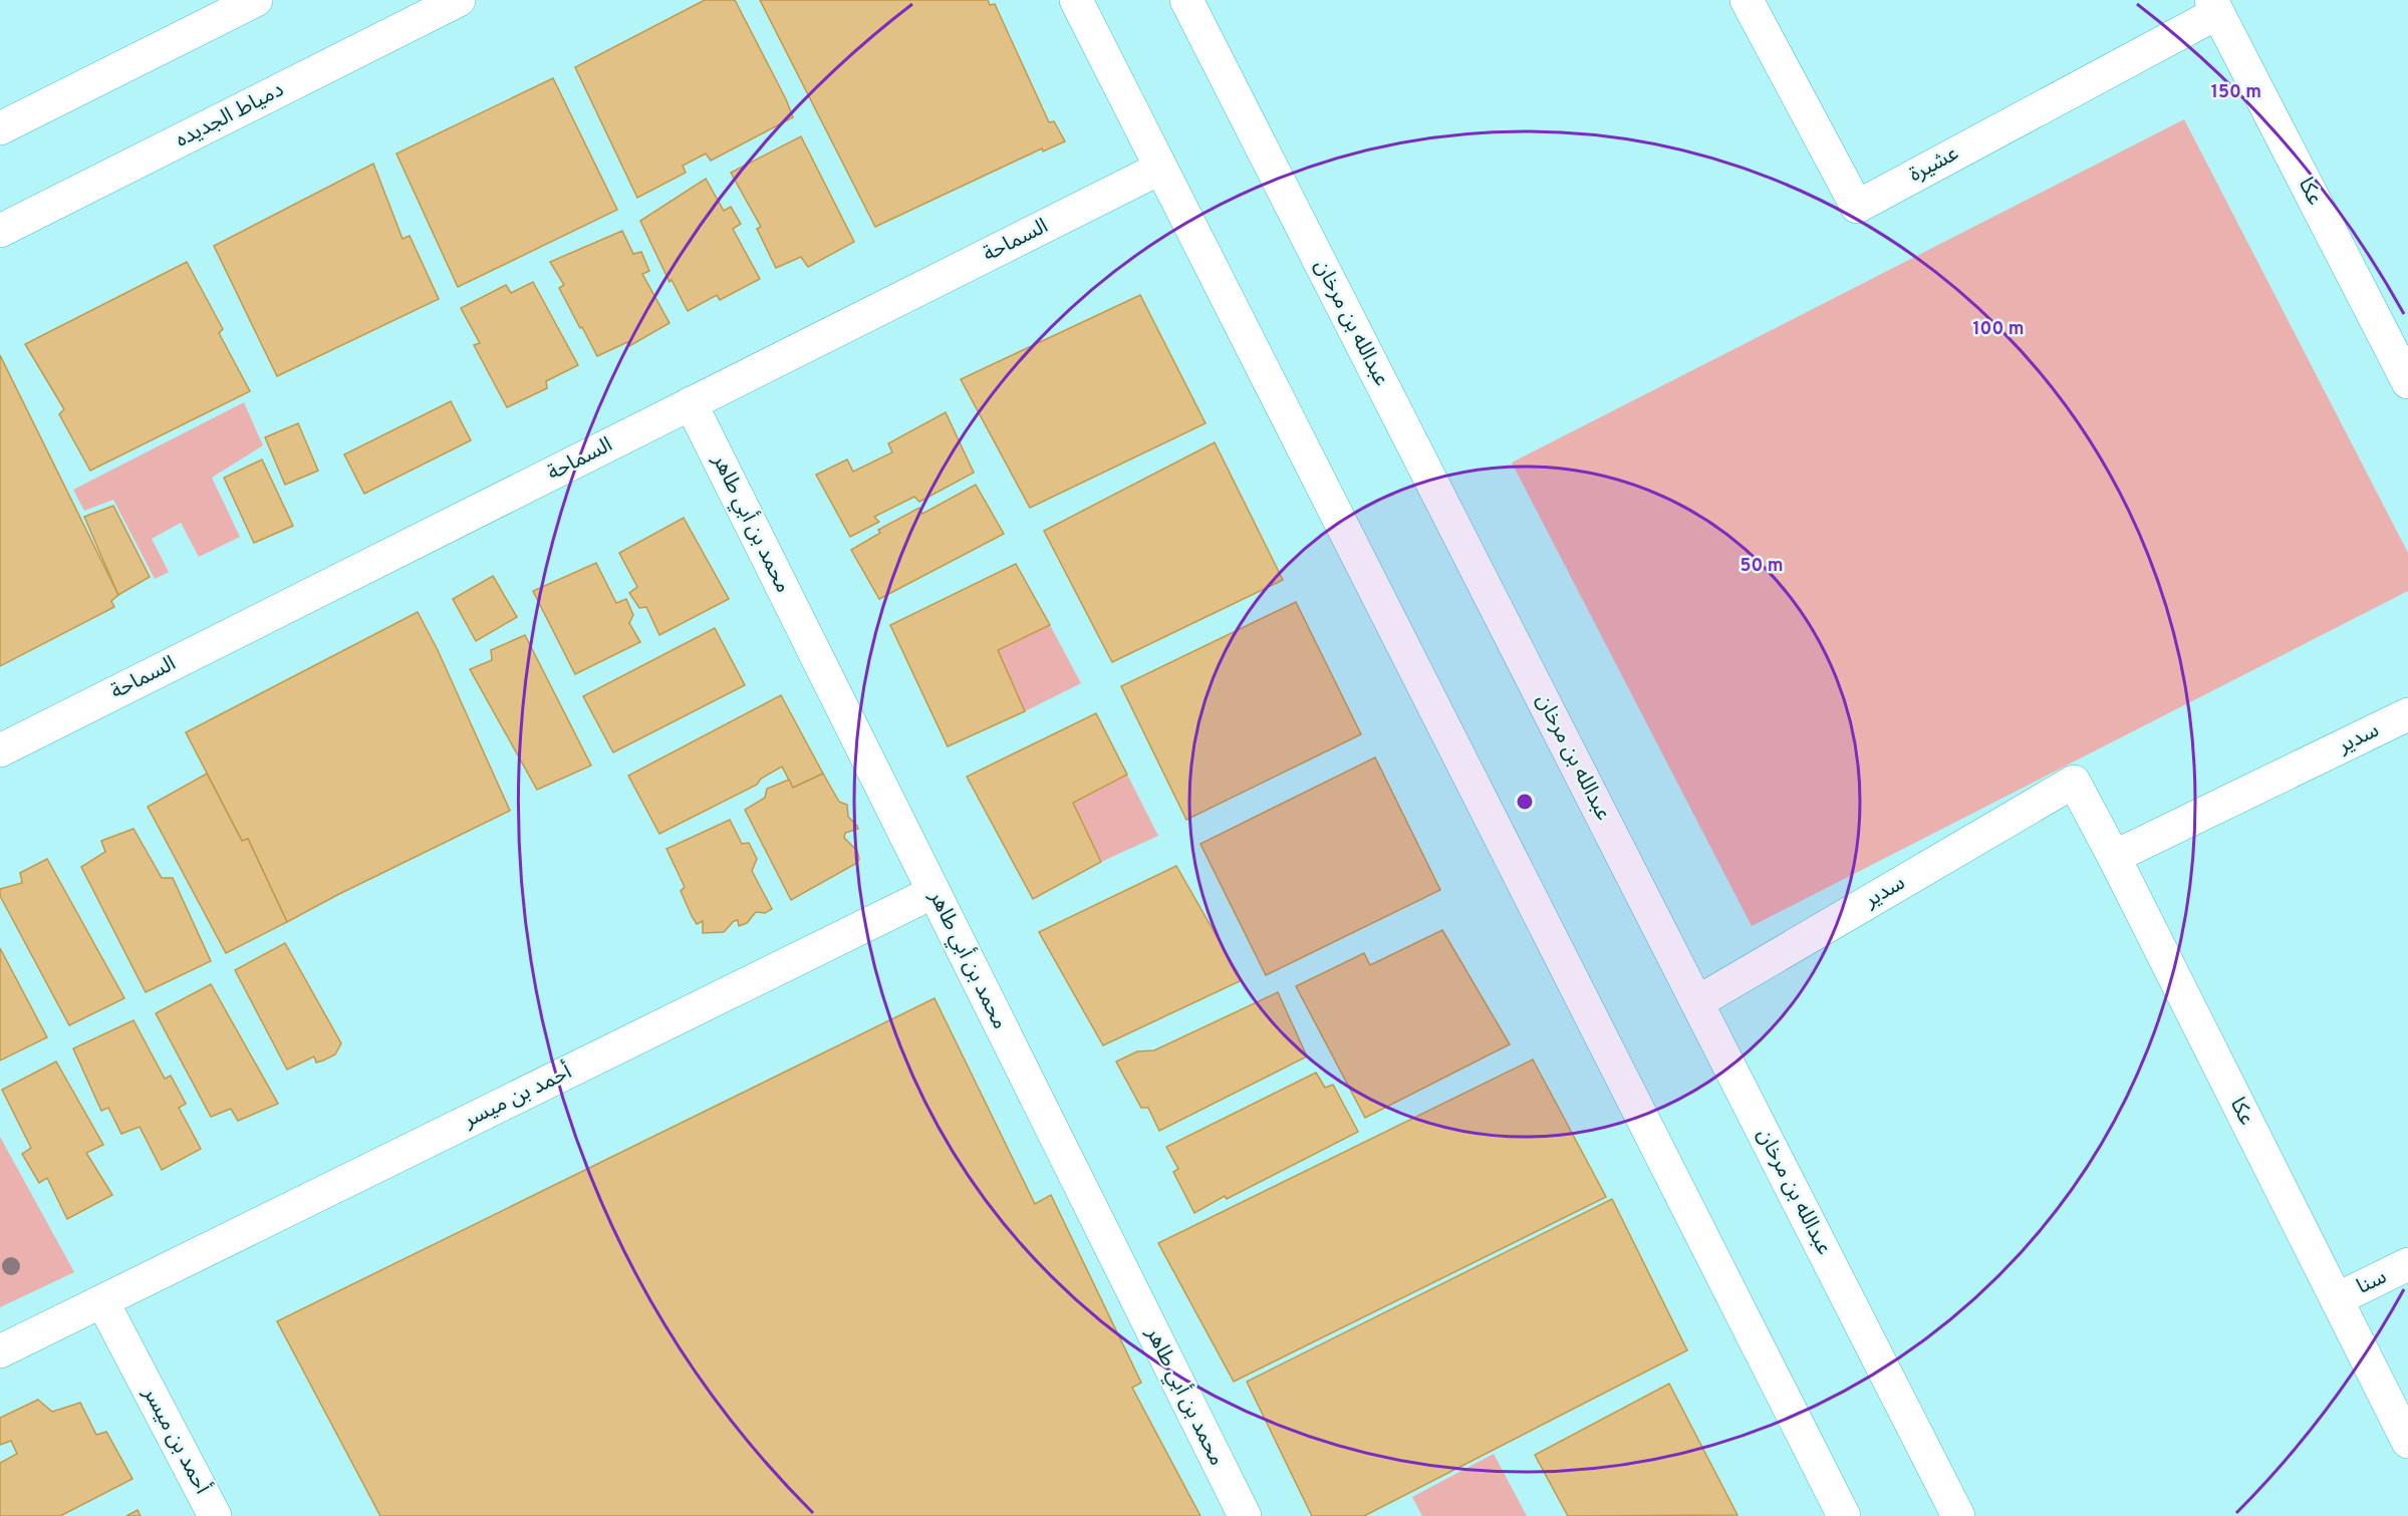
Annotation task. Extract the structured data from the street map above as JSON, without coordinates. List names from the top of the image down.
{
  "streets": {
    "street": [
      "دمياط الجديده",
      "عشيرة",
      "عكا",
      "السماحة",
      "عبدالله بن مرخان",
      "محمد بن أبي طاهر",
      "سدير",
      "أحمد بن ميسر",
      "سنا"
    ]
  },
  "crossings": [
    ["عشيرة", "عكا"],
    ["عكا", "سدير"],
    ["عكا", "سنا"],
    ["السماحة", "محمد بن أبي طاهر"],
    ["عبدالله بن مرخان", "سدير"],
    ["محمد بن أبي طاهر", "أحمد بن ميسر"]
  ],
  "rings": ["150 m", "100 m", "50 m"]
}
